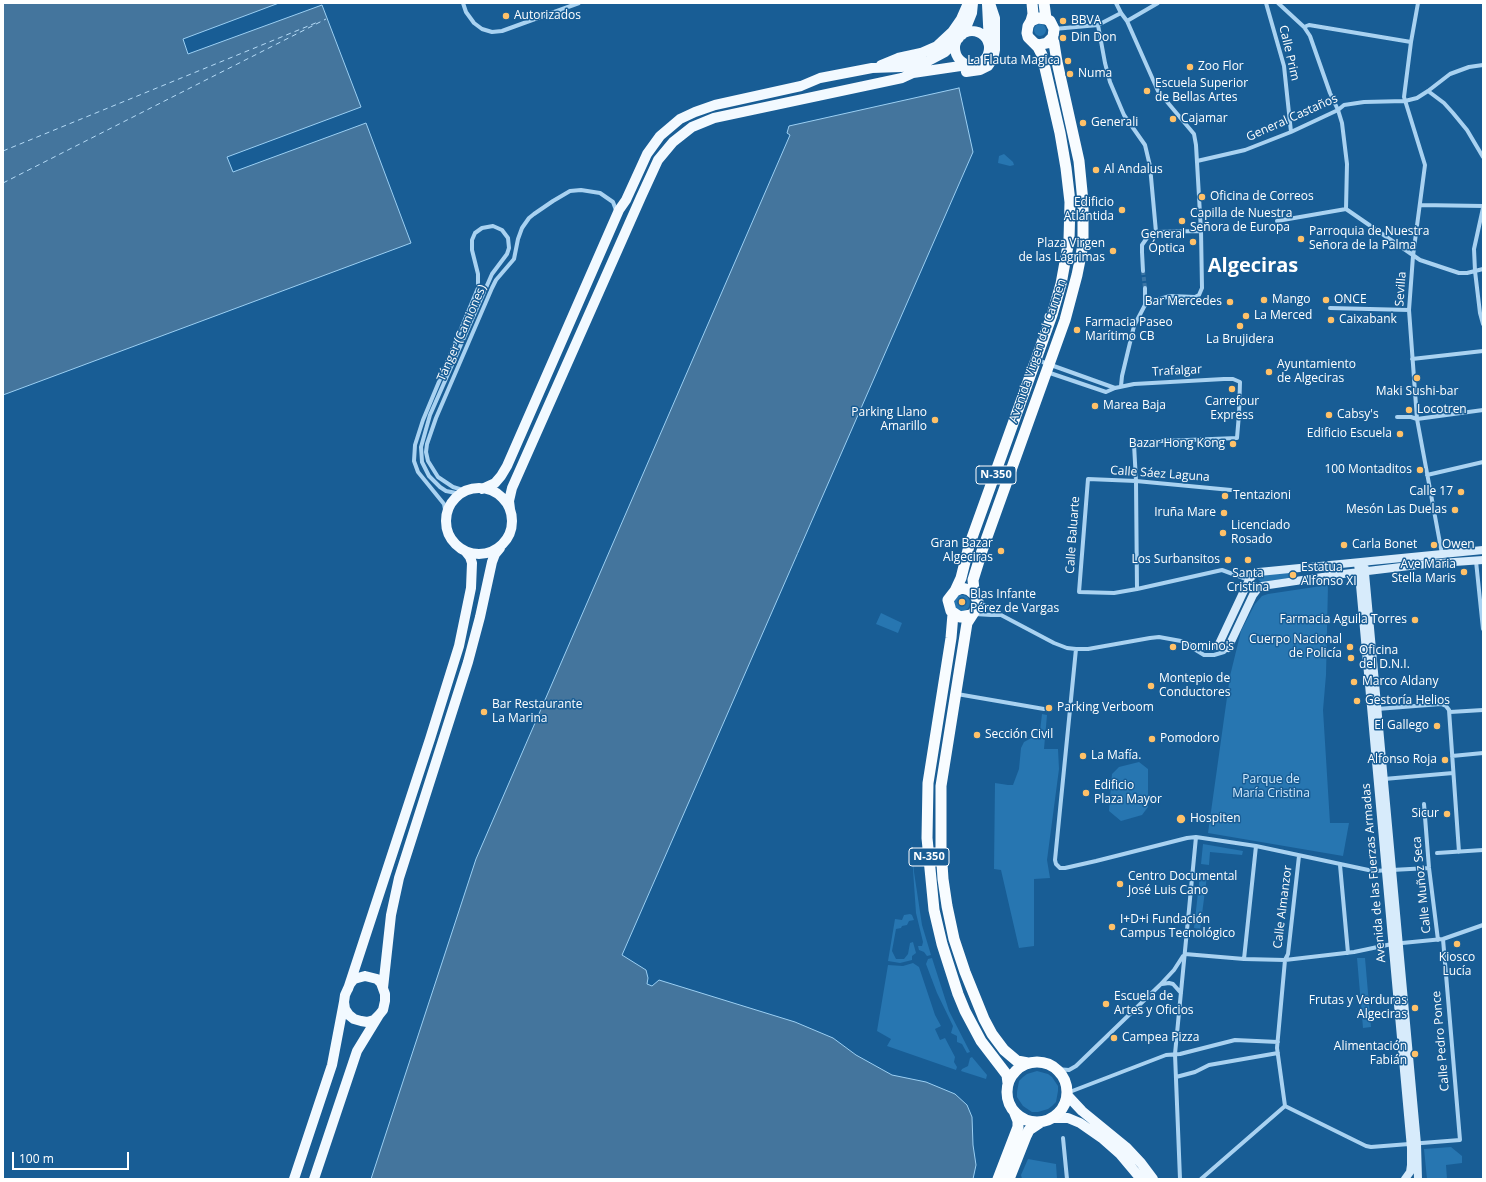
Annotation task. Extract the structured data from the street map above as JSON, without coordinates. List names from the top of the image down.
{
  "streets": {
    "highway": ["Avenida Virgen del Carmen", "N-350"],
    "main road": ["Avenida de las Fuerzas Armadas"],
    "street": [
      "Calle Prim",
      "General Castaños",
      "Sevilla",
      "Tánger (Camiones)",
      "Trafalgar",
      "Calle Sáez Laguna",
      "Calle Baluarte",
      "Calle Muñoz Seca",
      "Calle Almanzor",
      "Calle Pedro Ponce"
    ]
  },
  "crossings": [
    ["Calle Prim", "General Castaños"],
    ["General Castaños", "Sevilla"],
    ["Avenida Virgen del Carmen", "Trafalgar"],
    ["Avenida Virgen del Carmen", "N-350"],
    ["Trafalgar", "Calle Sáez Laguna"],
    ["Calle Sáez Laguna", "Calle Baluarte"],
    ["Avenida de las Fuerzas Armadas", "Calle Pedro Ponce"],
    ["Calle Muñoz Seca", "Calle Pedro Ponce"]
  ],
  "districts": ["Algeciras"],
  "parks": ["Parque de María Cristina"],
  "places": [
    "Autorizados",
    "BBVA",
    "Din Don",
    "La Flauta Magica",
    "Zoo Flor",
    "Numa",
    "Escuela Superior de Bellas Artes",
    "Cajamar",
    "Generali",
    "Al Andalus",
    "Oficina de Correos",
    "Edificio Atlántida",
    "Capilla de Nuestra Señora de Europa",
    "Parroquia de Nuestra Señora de la Palma",
    "General Óptica",
    "Plaza Virgen de las Lágrimas",
    "Mango",
    "ONCE",
    "Bar Mercedes",
    "La Merced",
    "Caixabank",
    "La Brujidera",
    "Farmacia Paseo Marítimo CB",
    "Ayuntamiento de Algeciras",
    "Maki Sushi-bar",
    "Carrefour Express",
    "Marea Baja",
    "Locotren",
    "Cabsy's",
    "Parking Llano Amarillo",
    "Edificio Escuela",
    "Bazar Hong Kong",
    "100 Montaditos",
    "Calle 17",
    "Tentazioni",
    "Mesón Las Duelas",
    "Iruña Mare",
    "Licenciado Rosado",
    "Carla Bonet",
    "Owen",
    "Gran Bazar Algeciras",
    "Los Surbansitos",
    "Santa Cristina",
    "Ave Maria Stella Maris",
    "Estatua Alfonso XI",
    "Blas Infante Pérez de Vargas",
    "Farmacia Aguila Torres",
    "Domino's",
    "Cuerpo Nacional de Policía",
    "Oficina del D.N.I.",
    "Marco Aldany",
    "Montepio de Conductores",
    "Gestoría Helios",
    "Parking Verboom",
    "Bar Restaurante La Marina",
    "El Gallego",
    "Sección Civil",
    "Pomodoro",
    "La Mafía.",
    "Alfonso Roja",
    "Edificio Plaza Mayor",
    "Sicur",
    "Hospiten",
    "Centro Documental José Luis Cano",
    "I+D+i Fundación Campus Tecnológico",
    "Kiosco Lucía",
    "Escuela de Artes y Oficios",
    "Frutas y Verduras Algeciras",
    "Campea Pizza",
    "Alimentación Fabián"
  ],
  "scale_bar": "100 m"
}
